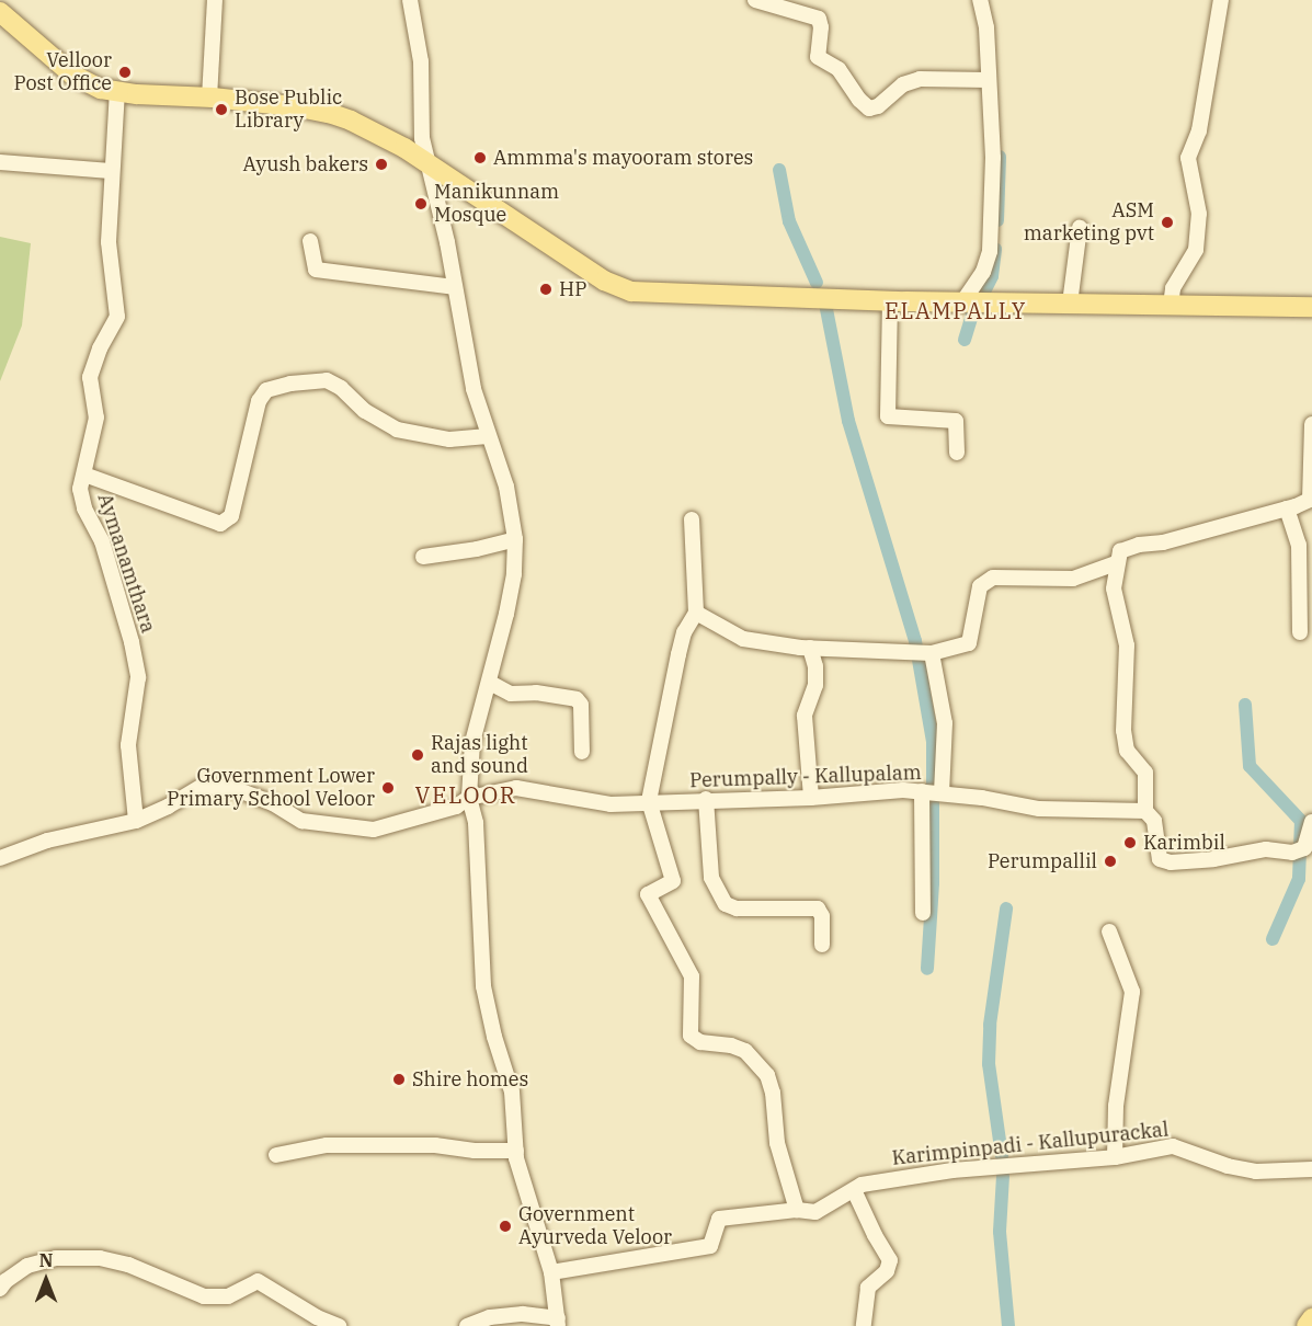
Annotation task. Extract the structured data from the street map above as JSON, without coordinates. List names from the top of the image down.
{
  "streets": {
    "street": ["Aymanamthara", "Perumpally - Kallupalam", "Karimpinpadi - Kallupurackal"]
  },
  "crossings": [
    ["Aymanamthara", "Perumpally - Kallupalam"]
  ],
  "districts": ["ELAMPALLY", "VELOOR"],
  "places": [
    "Velloor Post Office",
    "Bose Public Library",
    "Ammma's mayooram stores",
    "Ayush bakers",
    "Manikunnam Mosque",
    "ASM marketing pvt",
    "HP",
    "Rajas light and sound",
    "Government Lower Primary School Veloor",
    "Karimbil",
    "Perumpallil",
    "Shire homes",
    "Government Ayurveda Veloor"
  ],
  "north": "top"
}
